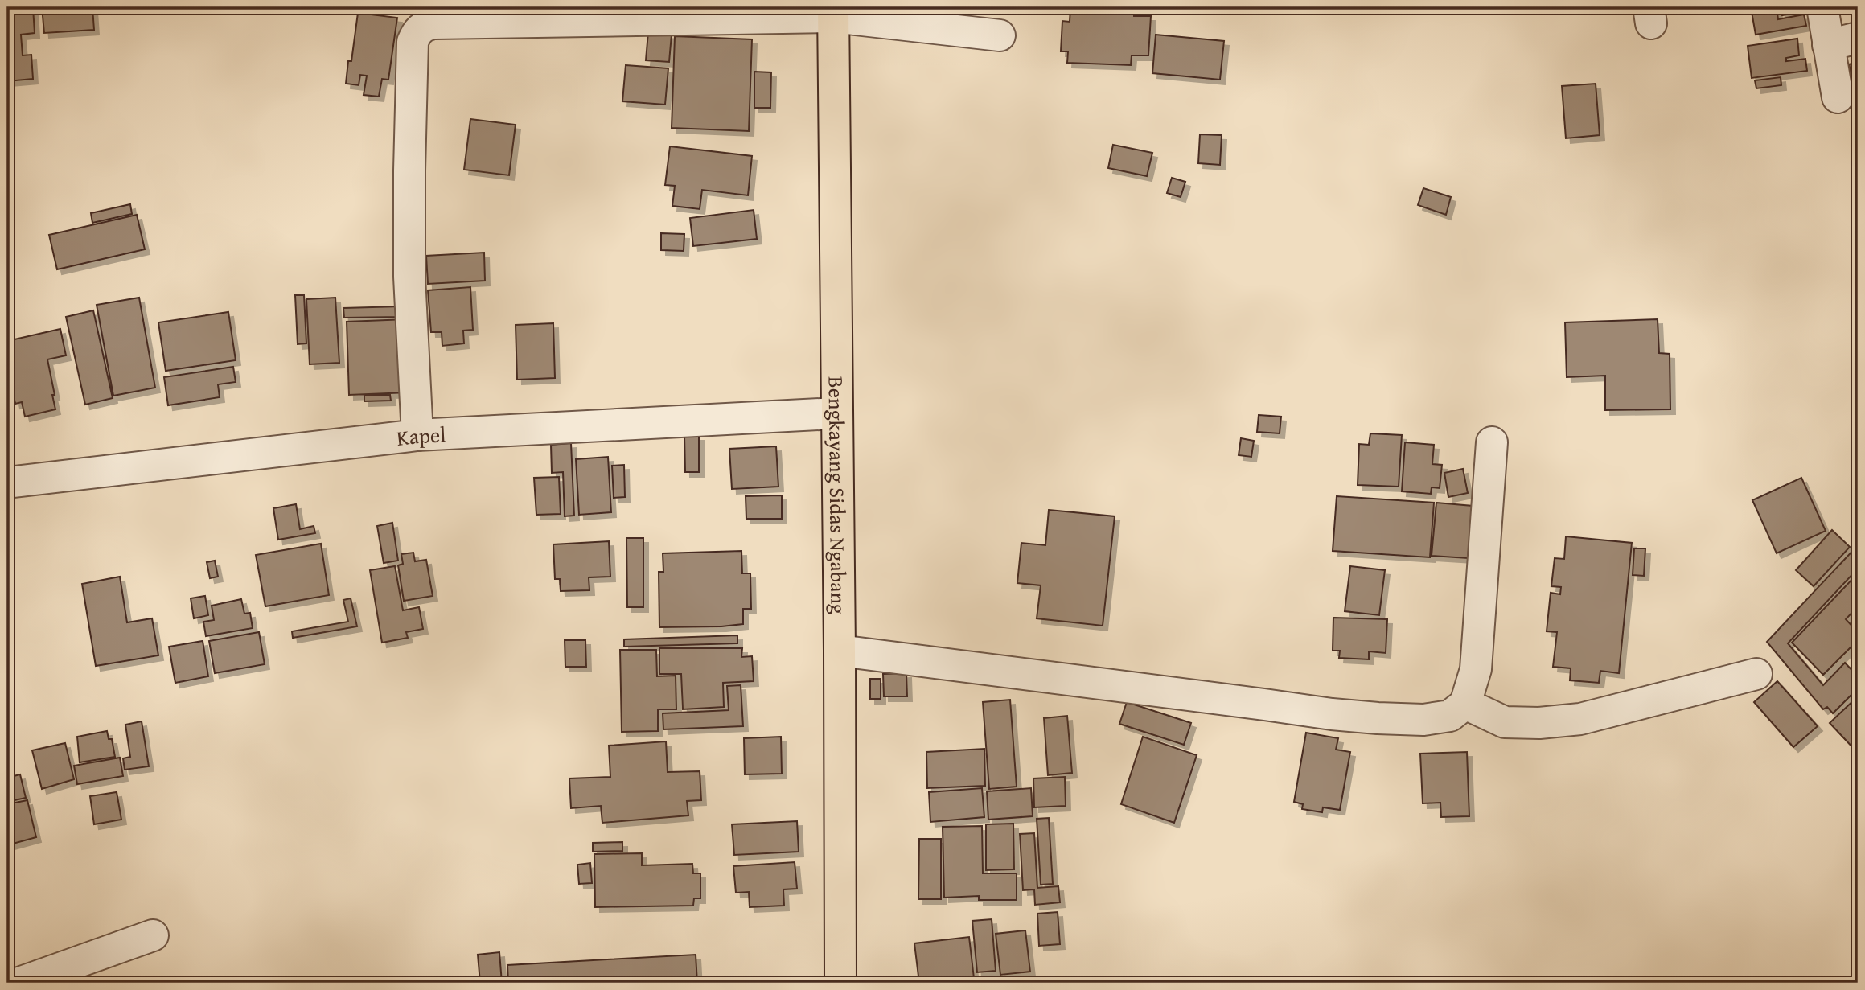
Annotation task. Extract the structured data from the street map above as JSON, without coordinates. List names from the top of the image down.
{
  "streets": {
    "highway": ["Bengkayang Sidas Ngabang"],
    "street": ["Kapel"]
  },
  "crossings": [
    ["Kapel", "Bengkayang Sidas Ngabang"]
  ]
}
